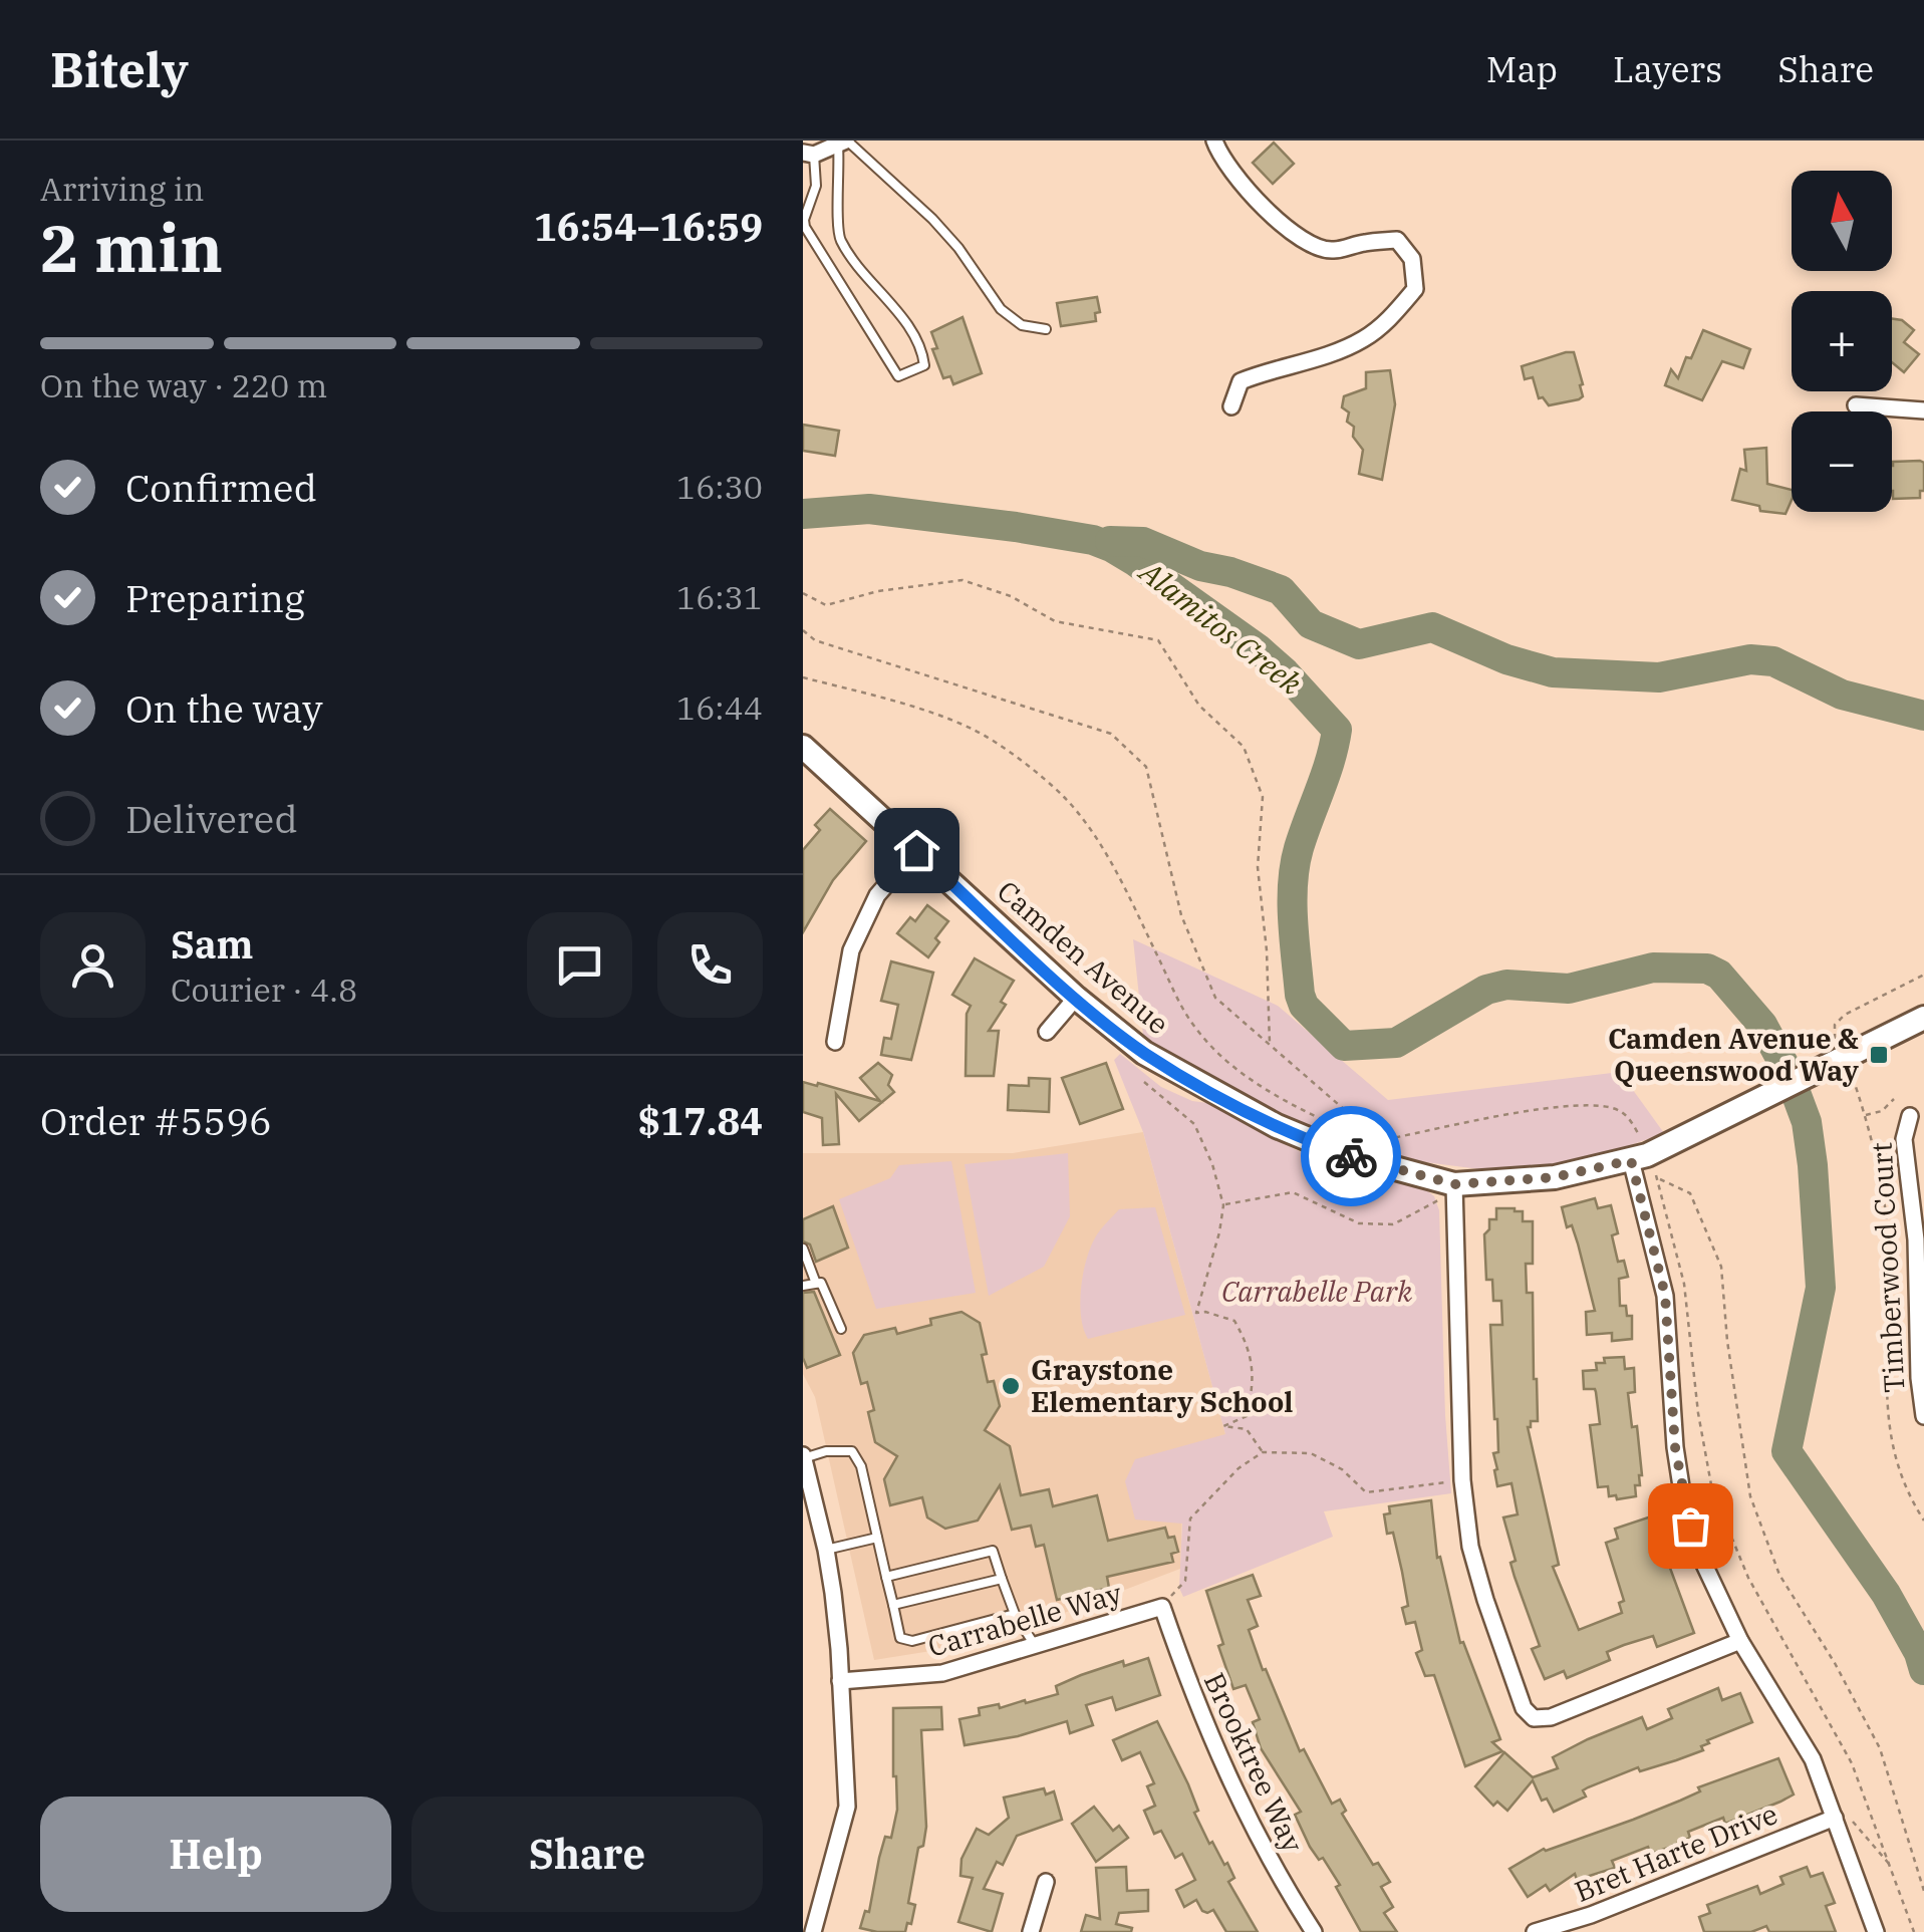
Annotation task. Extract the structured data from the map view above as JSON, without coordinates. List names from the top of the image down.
{
  "streets": {
    "street": [
      "Camden Avenue",
      "Timberwood Court",
      "Carrabelle Way",
      "Brooktree Way",
      "Bret Harte Drive"
    ]
  },
  "crossings": [
    ["Carrabelle Way", "Brooktree Way"]
  ],
  "water": ["Alamitos Creek"],
  "parks": ["Carrabelle Park"],
  "places": {
    "transit": ["Camden Avenue & Queenswood Way"],
    "other": ["Graystone Elementary School"]
  },
  "north": "top",
  "page": {
    "header": "Bitely",
    "nav": ["Map", "Layers", "Share"],
    "heading": ["2 min", "Arriving in", "16:54–16:59"],
    "panel": [
      "Sam",
      "Courier · 4.8",
      "Order #5596",
      "$17.84"
    ],
    "map_buttons": ["+", "−"],
    "bar": "On the way · 220 m",
    "list": [
      ["Confirmed", "16:30"],
      ["Preparing", "16:31"],
      ["On the way", "16:44"],
      "Delivered"
    ],
    "buttons": ["Help", "Share"]
  }
}
